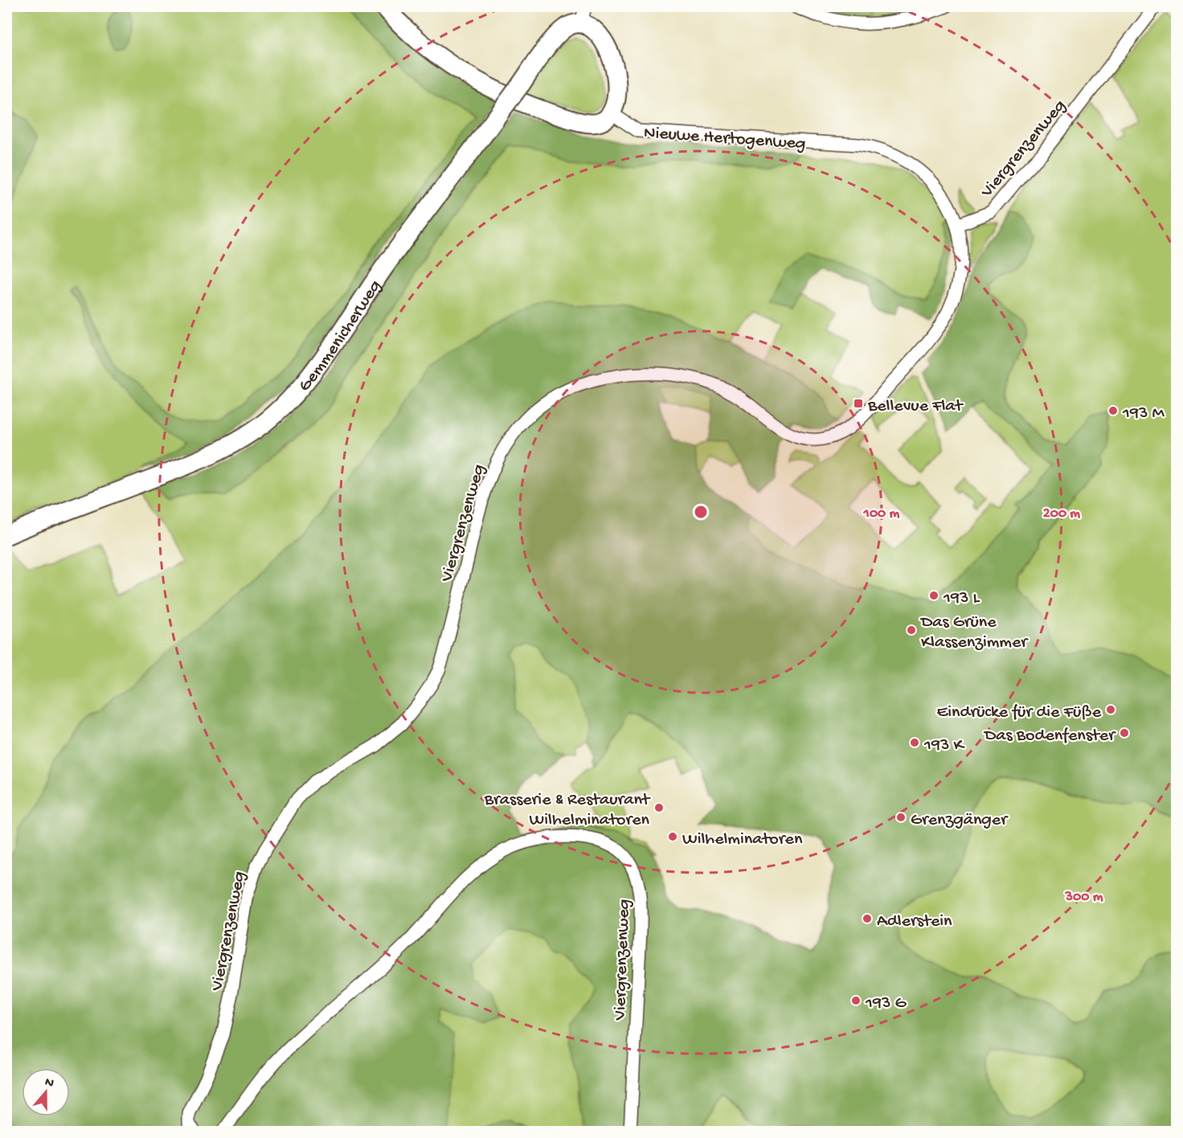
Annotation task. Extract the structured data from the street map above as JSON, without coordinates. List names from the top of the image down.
{
  "streets": {
    "main road": ["Gemmenicherweg"],
    "street": ["Nieuwe Hertogenweg", "Viergrenzenweg"]
  },
  "crossings": [
    ["Nieuwe Hertogenweg", "Viergrenzenweg"]
  ],
  "places": {
    "transit": ["Bellevue Flat"],
    "other": [
      "193 M",
      "193 L",
      "Das Grüne Klassenzimmer",
      "Eindrücke für die Füße",
      "Das Bodenfenster",
      "193 K",
      "Brasserie & Restaurant Wilhelminatoren",
      "Grenzgänger",
      "Wilhelminatoren",
      "Adlerstein",
      "193 G"
    ]
  },
  "north": "top",
  "rings": ["100 m", "200 m", "300 m"]
}
